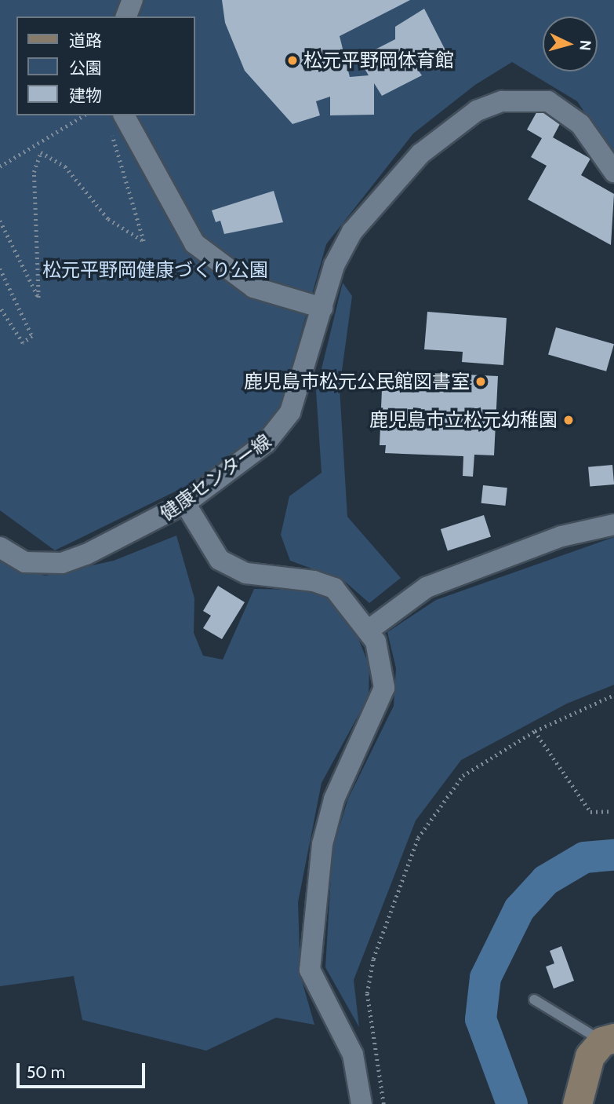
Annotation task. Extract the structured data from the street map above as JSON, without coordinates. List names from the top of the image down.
{
  "streets": {
    "street": ["健康センター線"]
  },
  "parks": ["松元平野岡健康づくり公園"],
  "places": ["松元平野岡体育館", "鹿児島市松元公民館図書室", "鹿児島市立松元幼稚園"],
  "legend": ["道路", "公園", "建物"],
  "scale_bar": "50 m",
  "north": "right"
}
